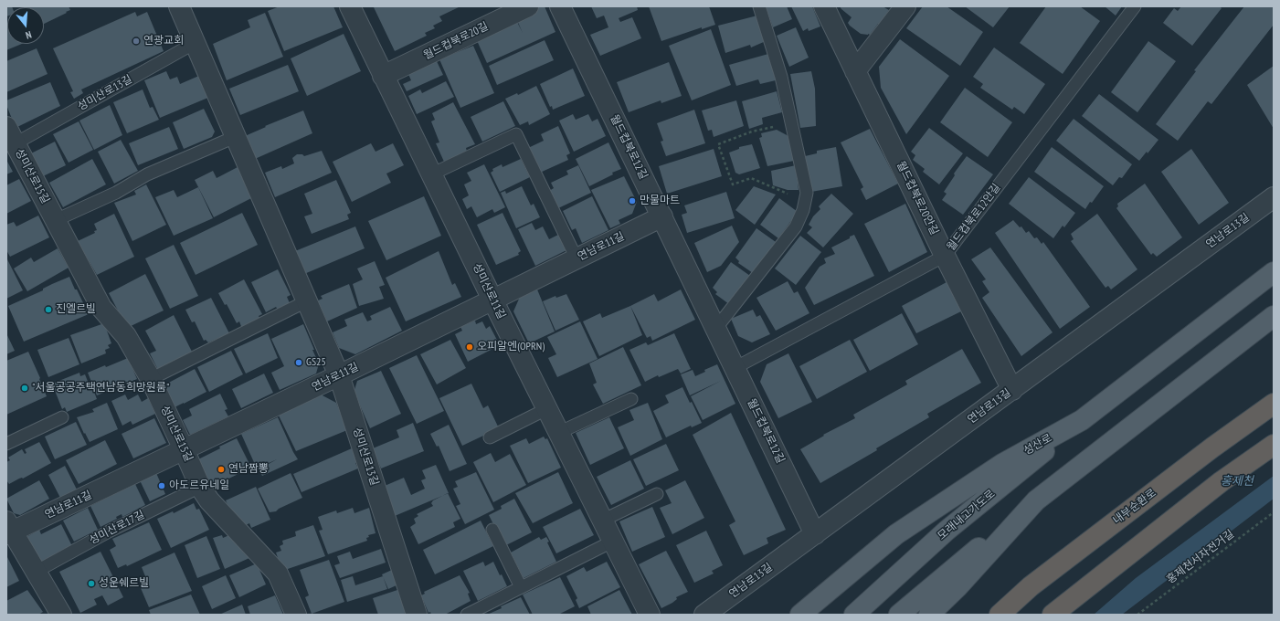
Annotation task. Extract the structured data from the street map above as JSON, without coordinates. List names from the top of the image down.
{
  "streets": {
    "highway": ["내부순환로"],
    "main road": ["성산로", "모래내고가도로"],
    "street": [
      "월드컵북로20길",
      "성미산로13길",
      "월드컵북로12길",
      "성미산로15길",
      "월드컵북로20안길",
      "연남로13길",
      "연남로11길",
      "성미산로11길"
    ],
    "lane": ["월드컵북로12안길", "성미산로17길"],
    "path": ["홍제천서자전거길"]
  },
  "crossings": [
    ["월드컵북로20길", "성미산로11길"],
    ["성미산로13길", "성미산로15길"],
    ["성미산로13길", "연남로11길"],
    ["월드컵북로12길", "월드컵북로12안길"],
    ["월드컵북로12길", "연남로13길"],
    ["월드컵북로12길", "연남로11길"],
    ["성미산로15길", "연남로11길"],
    ["성미산로15길", "성미산로17길"],
    ["월드컵북로20안길", "월드컵북로12안길"],
    ["월드컵북로20안길", "연남로13길"],
    ["연남로11길", "성미산로11길"],
    ["성산로", "모래내고가도로"]
  ],
  "water": ["홍제천"],
  "places": [
    "연광교회",
    "만물마트",
    "진엘르빌",
    "오피알엔(OPRN)",
    "GS25",
    "\"서울공공주택연남동희망원룸\"",
    "연남짬뽕",
    "아도르유네일",
    "성운쉐르빌"
  ],
  "north": "bottom"
}
